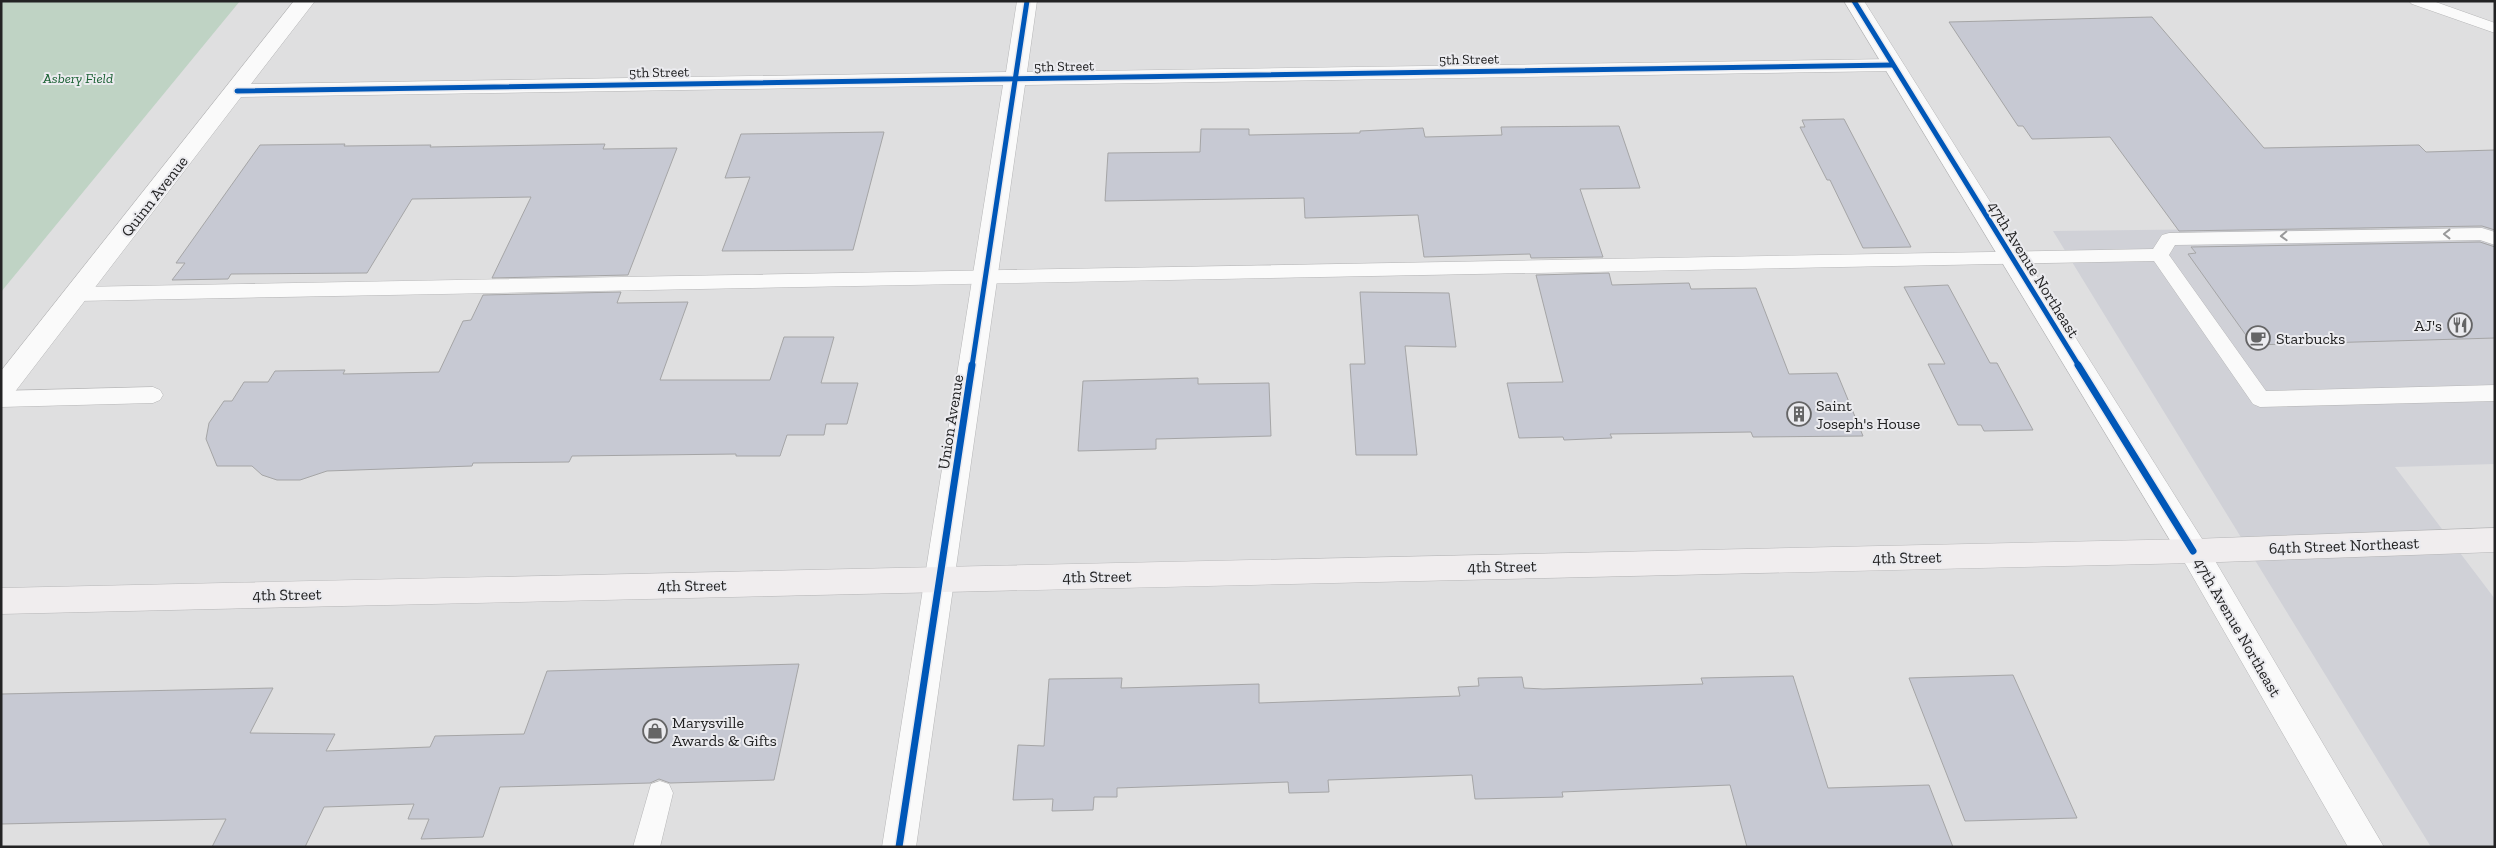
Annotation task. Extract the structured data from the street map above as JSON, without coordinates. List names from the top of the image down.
{
  "streets": {
    "main road": ["64th Street Northeast", "4th Street"],
    "street": [
      "5th Street",
      "Quinn Avenue",
      "47th Avenue Northeast",
      "Union Avenue"
    ]
  },
  "crossings": [
    ["5th Street", "Quinn Avenue"],
    ["5th Street", "47th Avenue Northeast"],
    ["5th Street", "Union Avenue"],
    ["47th Avenue Northeast", "64th Street Northeast"],
    ["47th Avenue Northeast", "4th Street"],
    ["Union Avenue", "4th Street"],
    ["64th Street Northeast", "4th Street"]
  ],
  "parks": ["Asbery Field"],
  "places": {
    "restaurant": ["AJ's"],
    "cafe": ["Starbucks"],
    "building": ["Saint Joseph's House"],
    "shop": ["Marysville Awards & Gifts"]
  }
}
